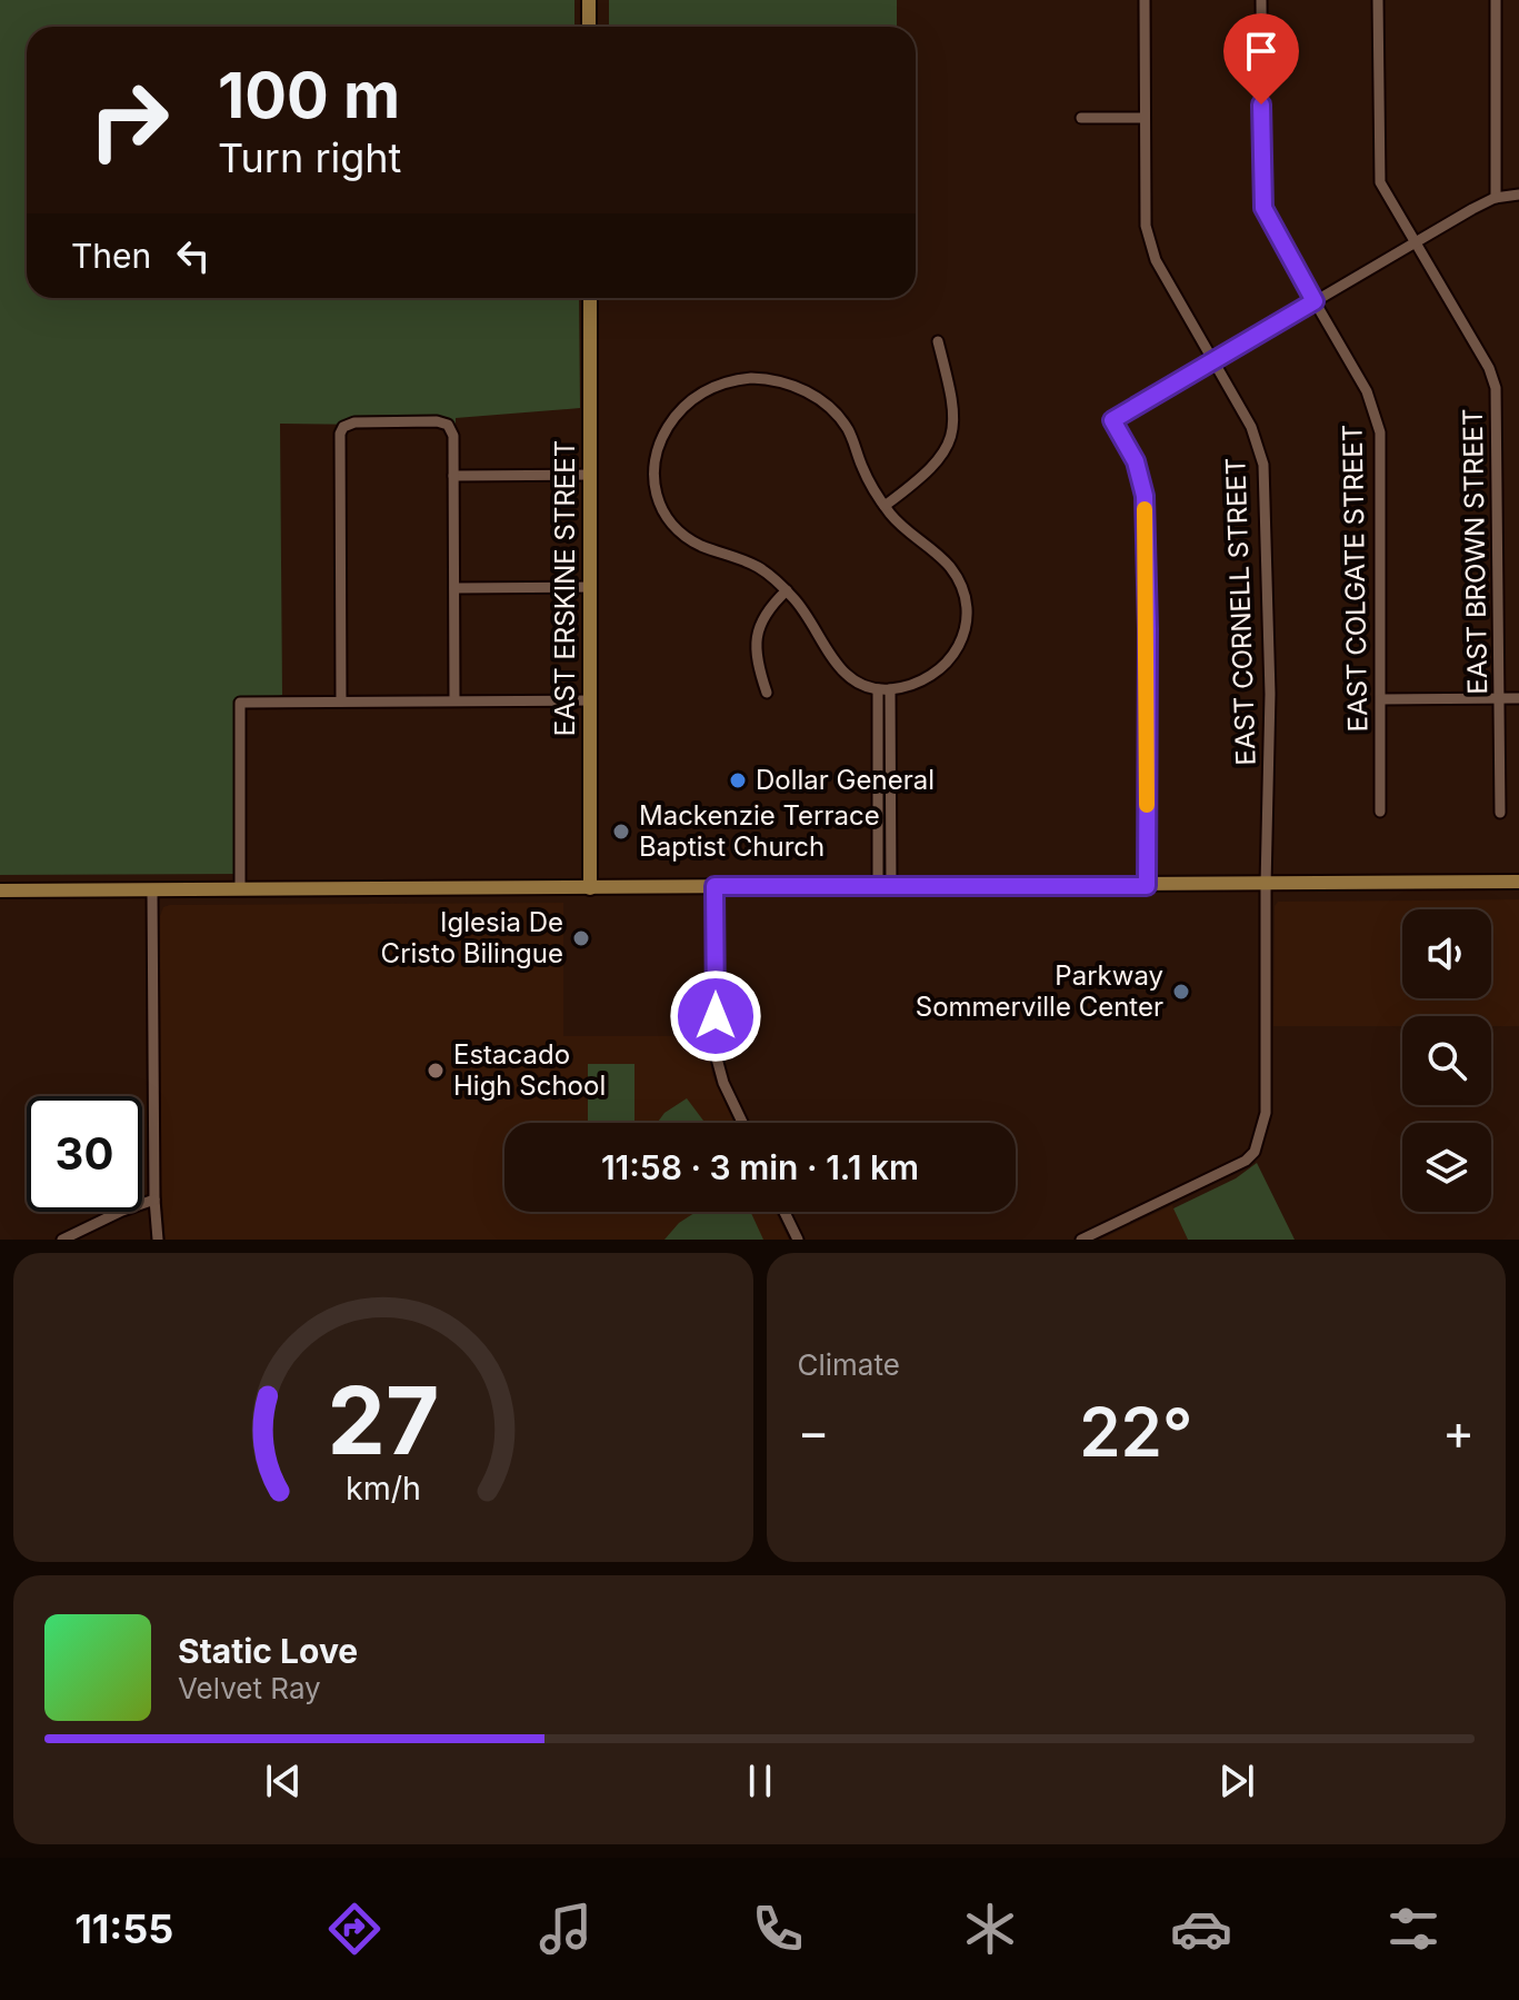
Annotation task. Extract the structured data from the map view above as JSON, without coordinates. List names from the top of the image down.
{
  "streets": {
    "main road": ["EAST ERSKINE STREET"],
    "street": ["EAST BROWN STREET", "EAST COLGATE STREET", "EAST CORNELL STREET"]
  },
  "places": [
    "Dollar General",
    "Mackenzie Terrace Baptist Church",
    "Iglesia De Cristo Bilingue",
    "Parkway Sommerville Center",
    "Estacado High School"
  ],
  "page": {
    "turn": ["100 m", "Turn right"],
    "then": "Then",
    "limit": "30",
    "trip": "11:58 · 3 min · 1.1 km",
    "tile": "Climate",
    "heat": ["−", "22°", "+"],
    "song": ["Static Love", "Velvet Ray"],
    "tabs": "11:55",
    "gauge": ["27", "km/h"]
  }
}
